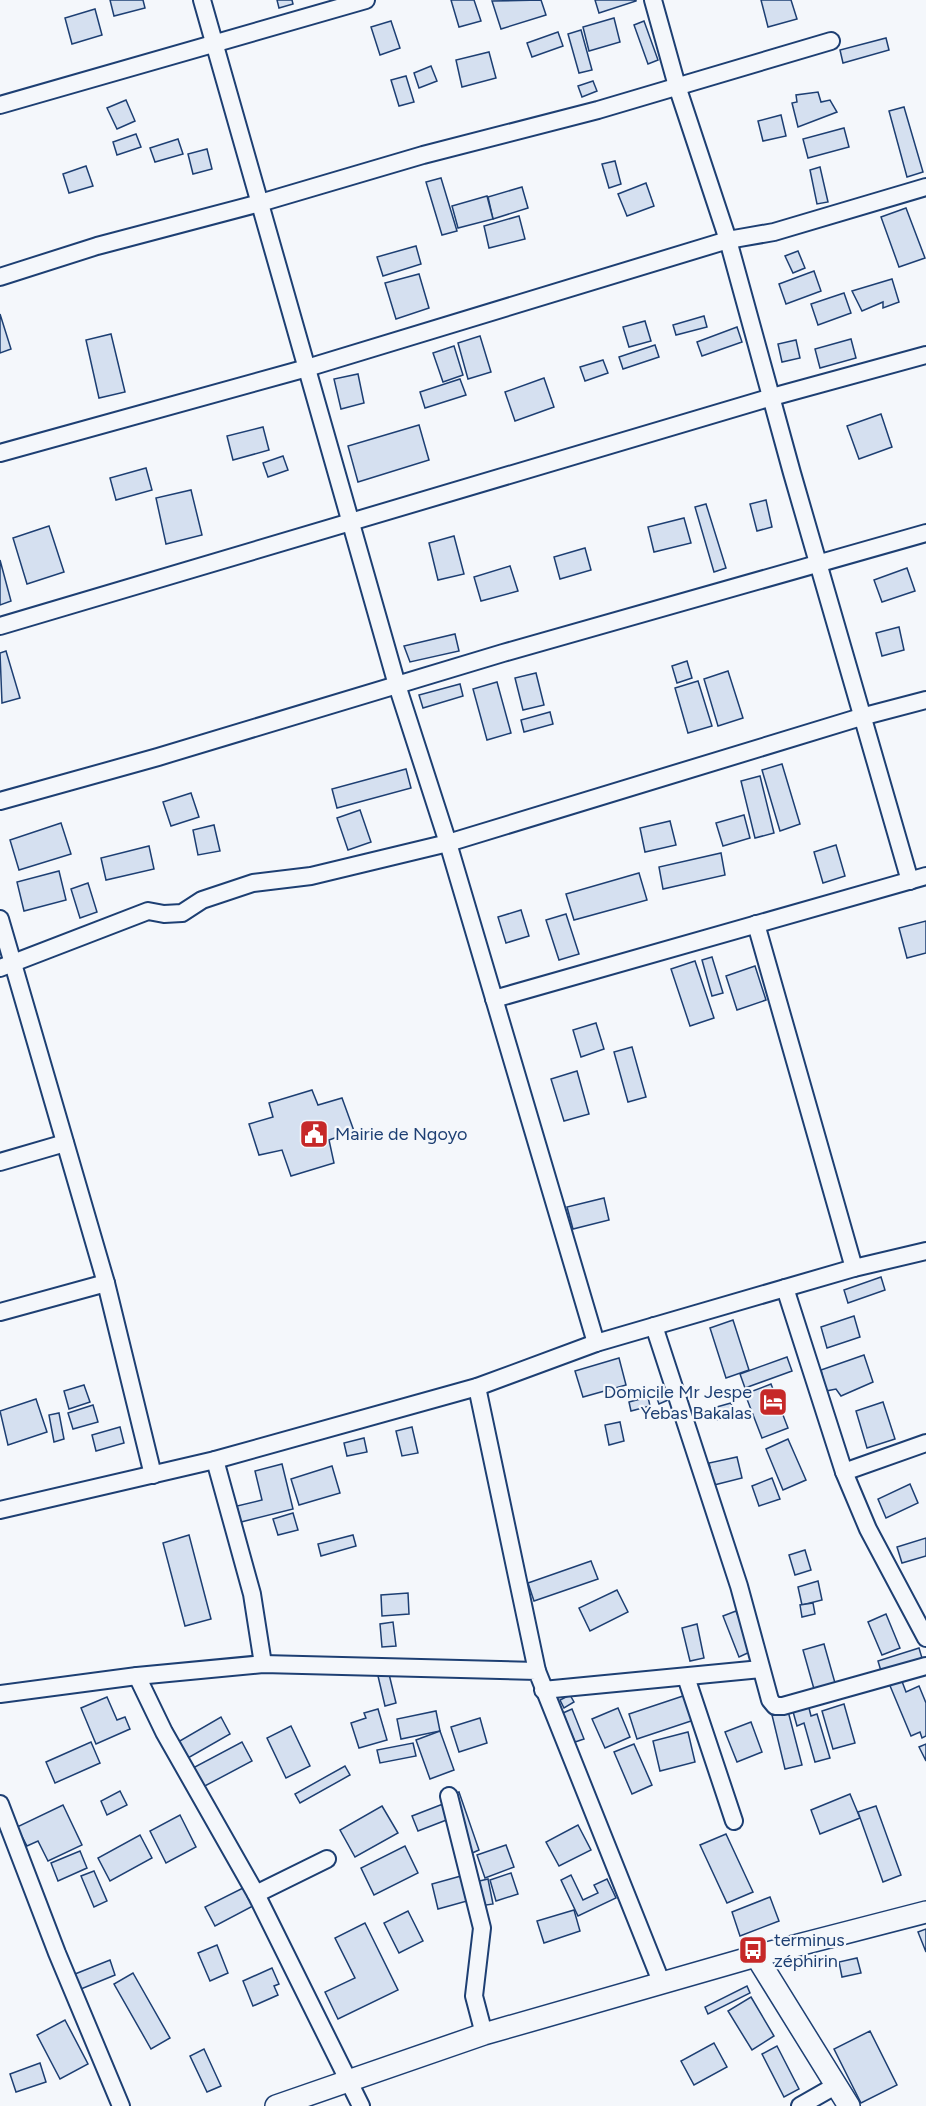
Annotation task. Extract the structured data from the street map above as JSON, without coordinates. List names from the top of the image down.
{
  "places": {
    "public building": ["Mairie de Ngoyo"],
    "hotel": ["Domicile Mr Jespe Yebas Bakalas"],
    "bus stop": ["terminus zéphirin"]
  }
}
